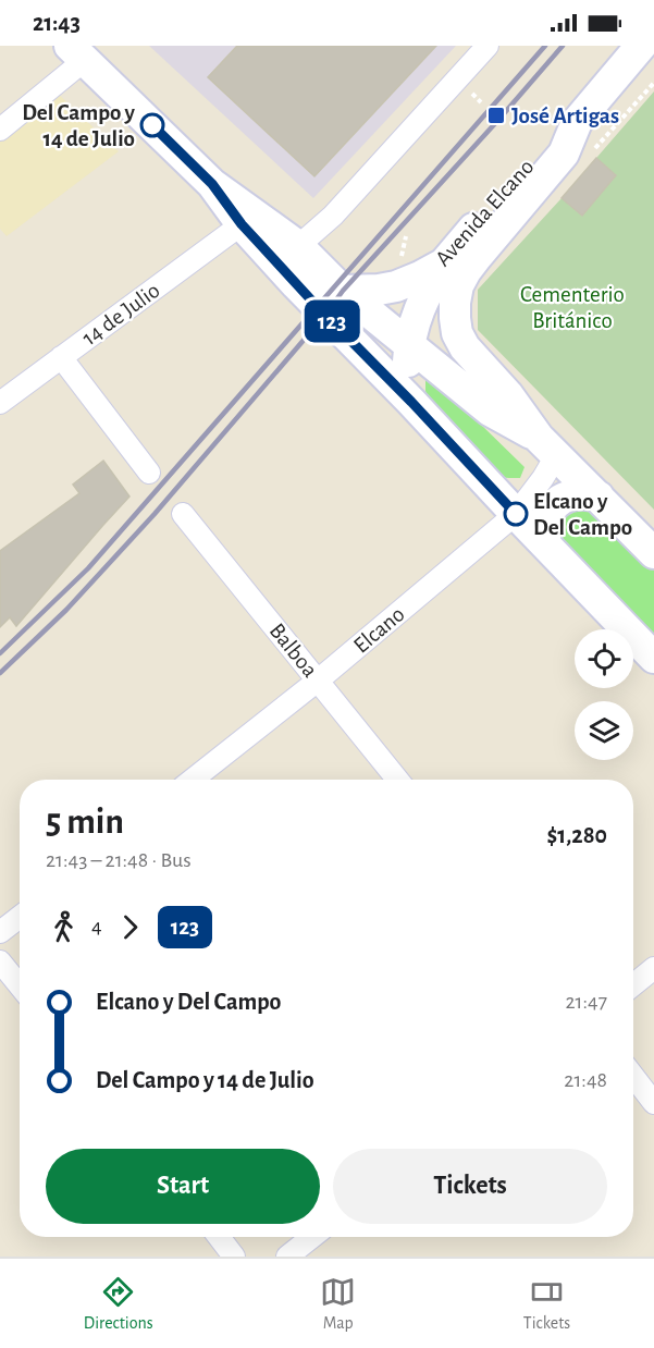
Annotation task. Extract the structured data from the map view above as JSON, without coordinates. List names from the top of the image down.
{
  "streets": {
    "main road": ["Avenida Elcano"],
    "street": ["14 de Julio", "Elcano", "Balboa"]
  },
  "crossings": [
    ["Elcano", "Balboa"]
  ],
  "parks": ["Cementerio Británico"],
  "places": {
    "transit": ["José Artigas"],
    "other": ["Del Campo y 14 de Julio", "Elcano y Del Campo"]
  },
  "lines": ["bus line 123"],
  "page": {
    "status": "21:43",
    "on_map": "123",
    "heading": ["5 min", "21:43 – 21:48 · Bus", "$1,280"],
    "legs": ["4", "123"],
    "list": [
      {
        "name": "Elcano y Del Campo",
        "value": "21:47"
      },
      {
        "name": "Del Campo y 14 de Julio",
        "value": "21:48"
      }
    ],
    "buttons": ["Start", "Tickets"],
    "tabs": ["Directions", "Map", "Tickets"]
  }
}
